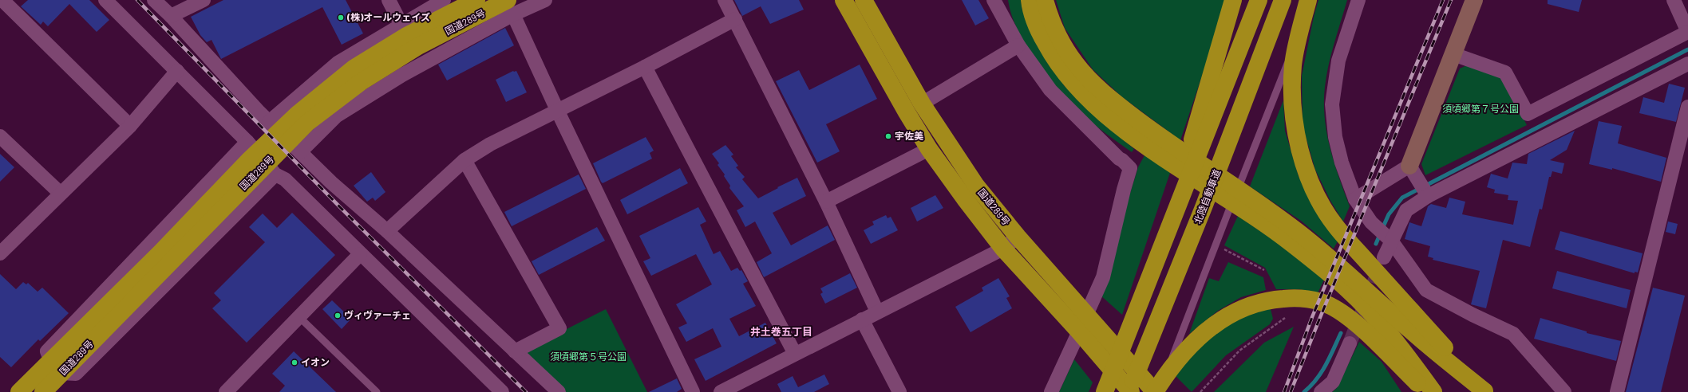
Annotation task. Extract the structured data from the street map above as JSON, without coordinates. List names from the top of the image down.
{
  "streets": {
    "highway": ["国道289号", "北陸自動車道"]
  },
  "crossings": [
    ["国道289号", "北陸自動車道"]
  ],
  "districts": ["井土巻五丁目"],
  "parks": ["須頃郷第７号公園", "須頃郷第５号公園"],
  "places": [
    "(株)オールウェイズ",
    "宇佐美",
    "ヴィヴァーチェ",
    "イオン"
  ]
}
